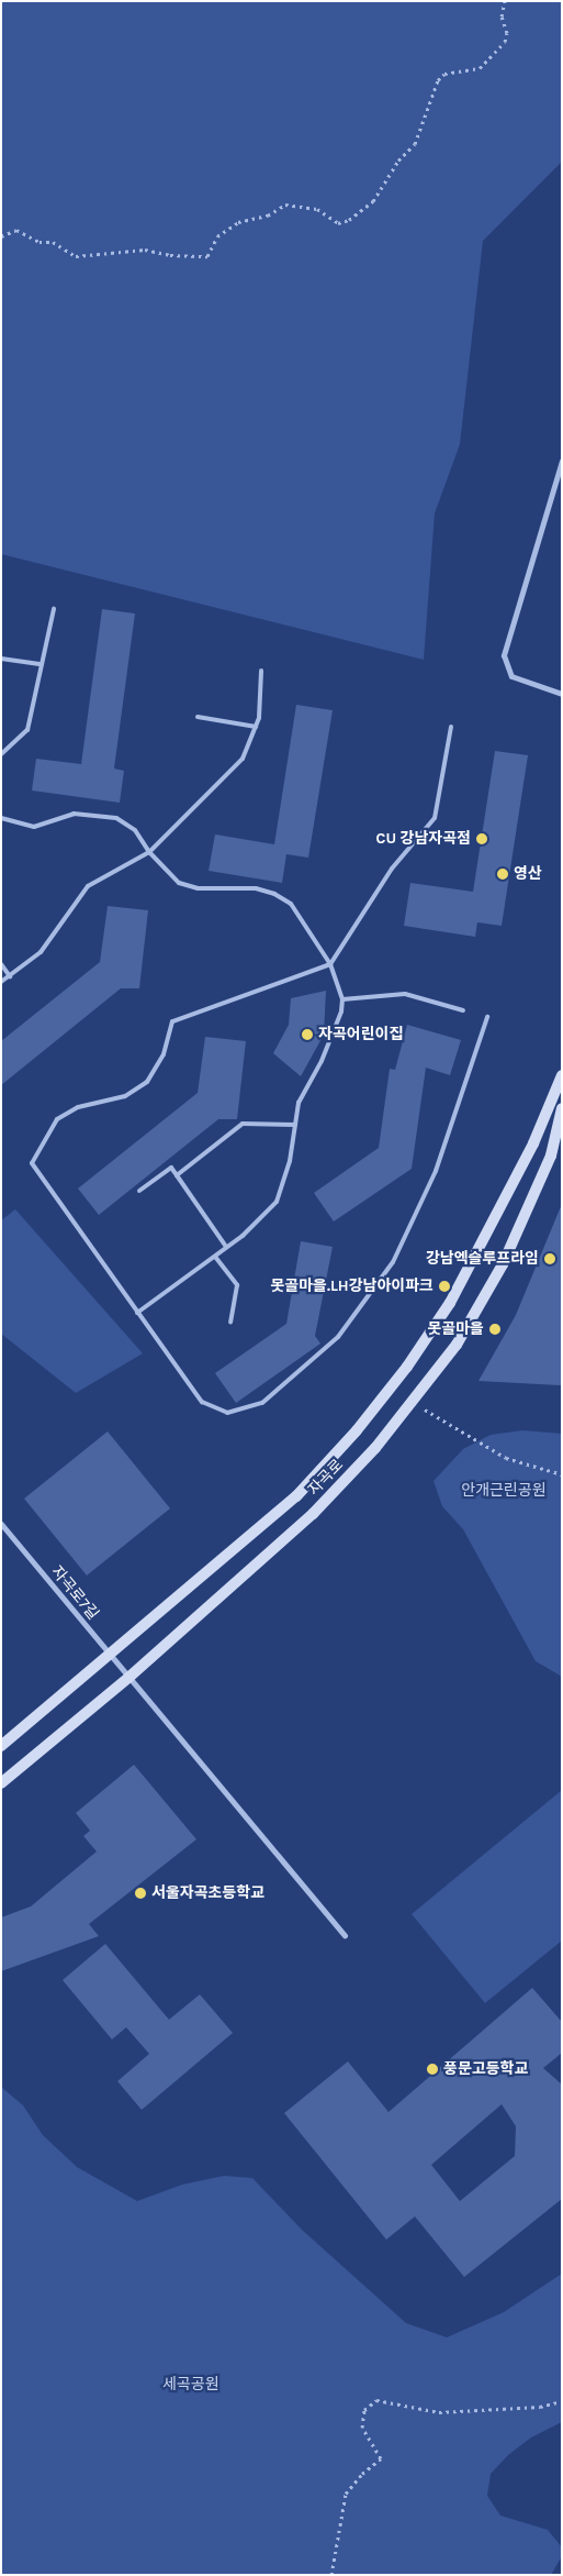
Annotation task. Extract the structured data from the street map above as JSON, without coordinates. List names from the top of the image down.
{
  "streets": {
    "main road": ["자곡로"],
    "street": ["자곡로7길"]
  },
  "crossings": [
    ["자곡로", "자곡로7길"]
  ],
  "parks": ["안개근린공원", "세곡공원"],
  "places": [
    "CU 강남자곡점",
    "영산",
    "자곡어린이집",
    "강남엑슬루프라임",
    "못골마을.LH강남아이파크",
    "못골마을",
    "서울자곡초등학교",
    "풍문고등학교"
  ]
}
